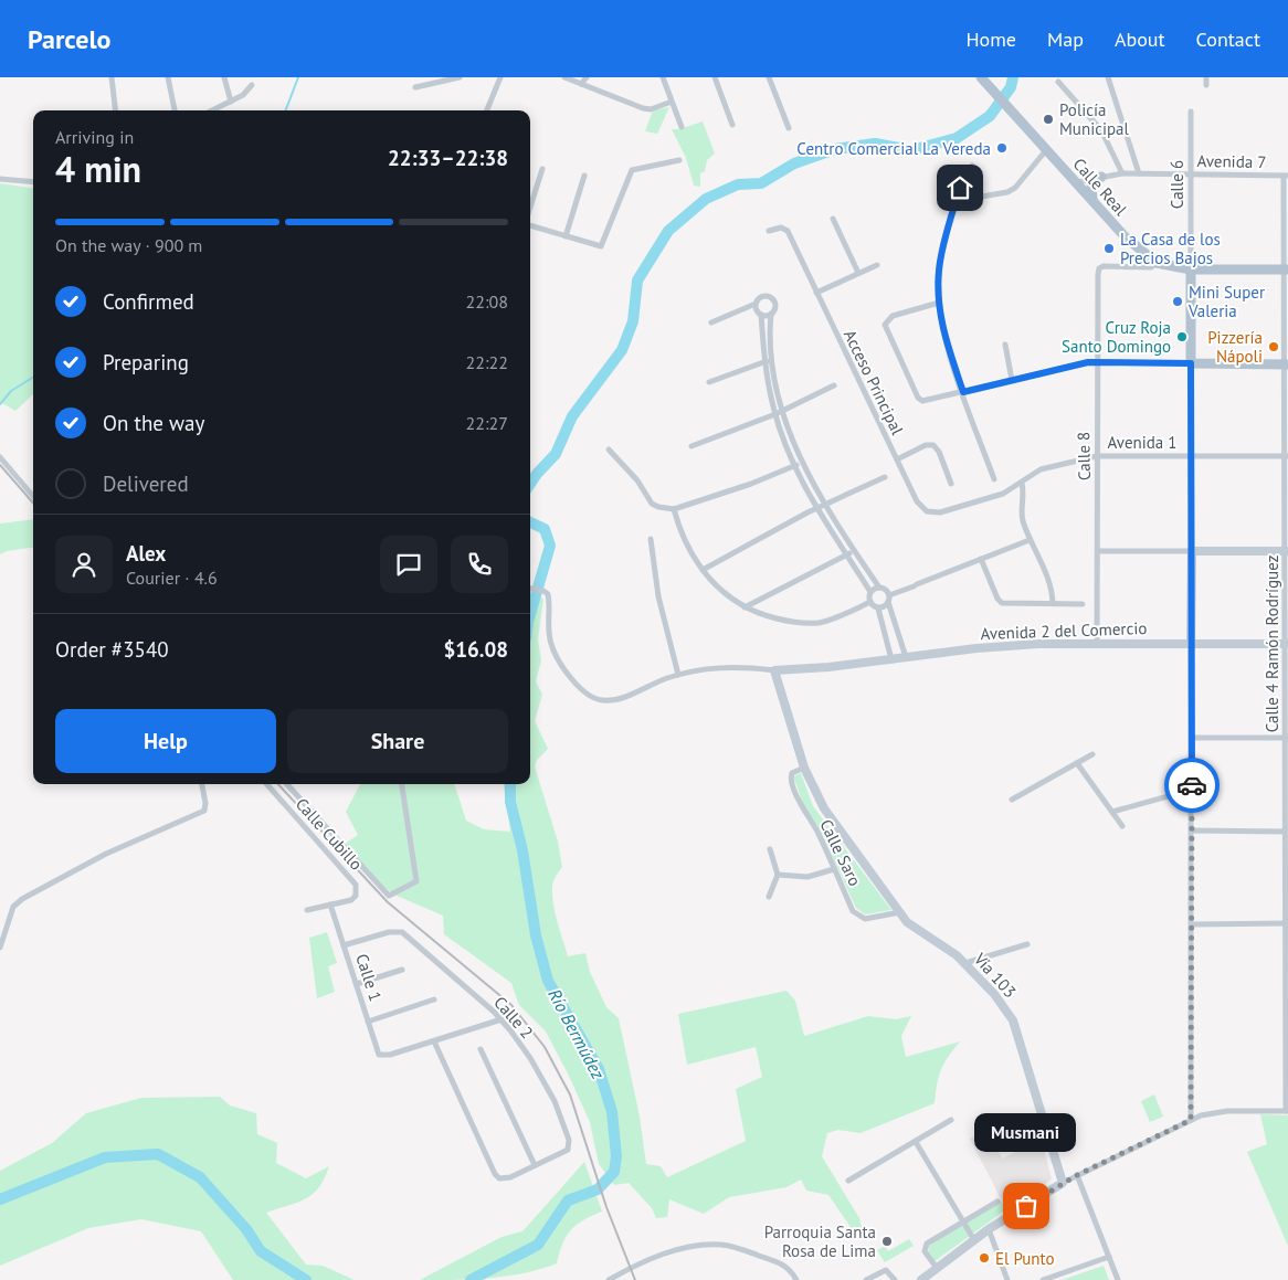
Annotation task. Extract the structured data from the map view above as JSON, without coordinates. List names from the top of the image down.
{
  "streets": {
    "main road": [
      "Calle 6",
      "Calle Real",
      "Avenida 2 del Comercio",
      "Vía 103"
    ],
    "street": [
      "Avenida 7",
      "Acceso Principal",
      "Avenida 1",
      "Calle 8",
      "Calle 4 Ramón Rodríguez",
      "Calle Cubillo",
      "Calle Saro",
      "Calle 1",
      "Calle 2"
    ]
  },
  "crossings": [
    ["Avenida 7", "Calle 6"],
    ["Avenida 7", "Calle Real"],
    ["Avenida 7", "Calle 4 Ramón Rodríguez"],
    ["Calle 6", "Avenida 1"],
    ["Calle 6", "Avenida 2 del Comercio"],
    ["Calle Real", "Calle 8"],
    ["Acceso Principal", "Avenida 1"],
    ["Avenida 1", "Calle 8"],
    ["Avenida 1", "Calle 4 Ramón Rodríguez"],
    ["Calle 8", "Avenida 2 del Comercio"],
    ["Avenida 2 del Comercio", "Calle 4 Ramón Rodríguez"],
    ["Avenida 2 del Comercio", "Vía 103"],
    ["Calle Cubillo", "Calle 1"],
    ["Calle Saro", "Vía 103"],
    ["Calle 1", "Calle 2"]
  ],
  "water": ["Río Bermúdez"],
  "places": [
    "Policía Municipal",
    "Centro Comercial La Vereda",
    "La Casa de los Precios Bajos",
    "Mini Super Valeria",
    "Cruz Roja Santo Domingo",
    "Pizzería Nápoli",
    "Musmani",
    "Parroquia Santa Rosa de Lima",
    "El Punto"
  ],
  "page": {
    "header": "Parcelo",
    "nav": [
      "Home",
      "Map",
      "About",
      "Contact"
    ],
    "heading": ["4 min", "Arriving in", "22:33–22:38"],
    "panel": [
      "Alex",
      "Courier · 4.6",
      "Order #3540",
      "$16.08"
    ],
    "bar": "On the way · 900 m",
    "list": [
      ["Confirmed", "22:08"],
      ["Preparing", "22:22"],
      ["On the way", "22:27"],
      "Delivered"
    ],
    "buttons": ["Help", "Share"],
    "bubble": "Musmani"
  }
}
